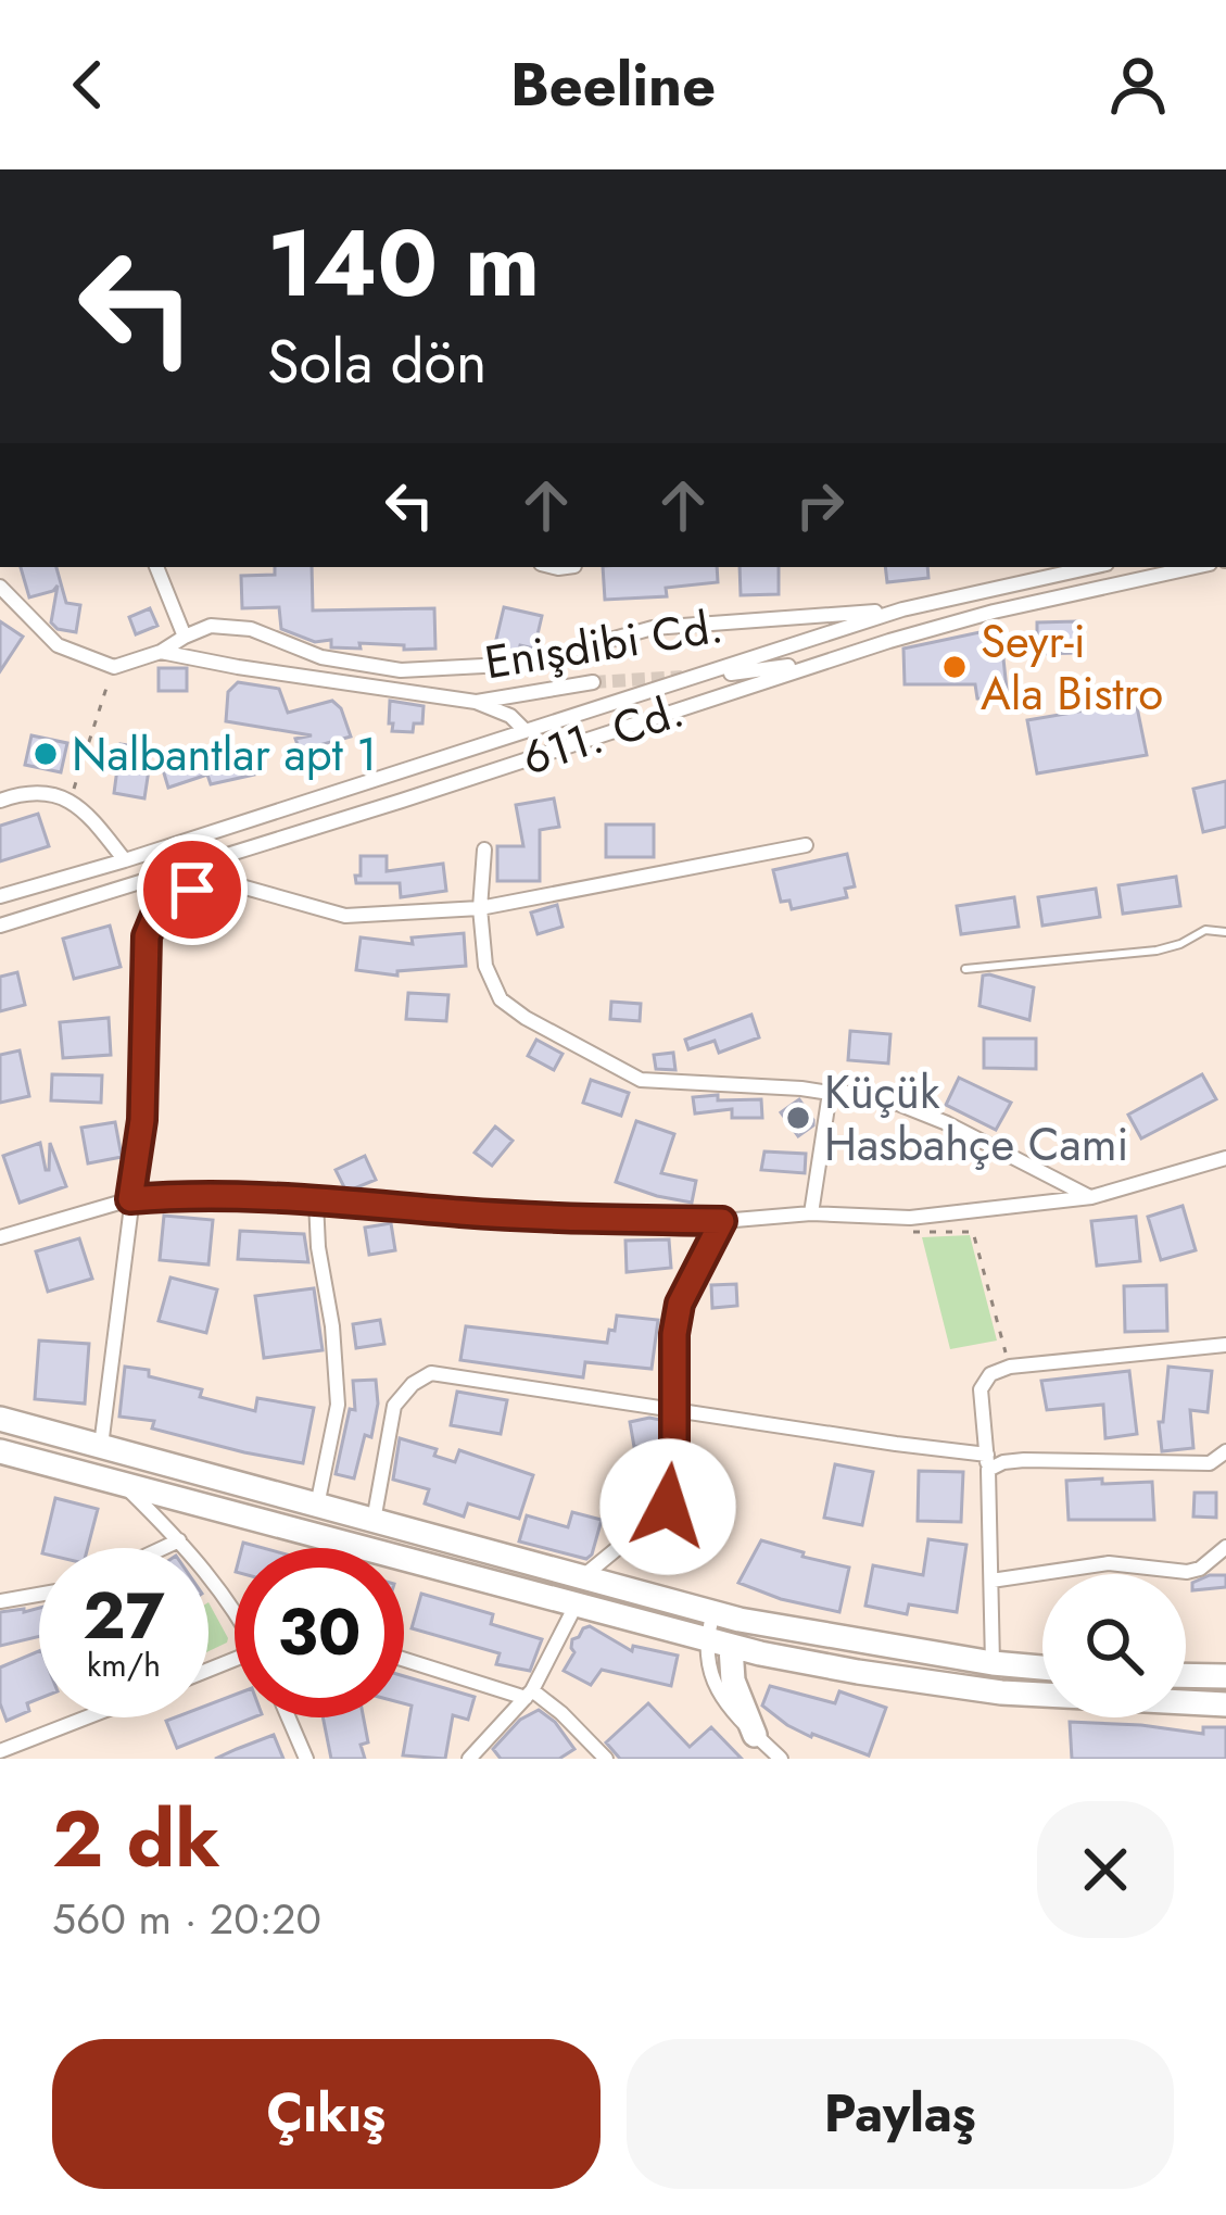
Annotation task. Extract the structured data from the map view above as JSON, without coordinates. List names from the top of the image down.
{
  "streets": {
    "street": ["Enişdibi Cd.", "611. Cd."]
  },
  "crossings": [
    ["Enişdibi Cd.", "611. Cd."]
  ],
  "places": ["Seyr-i Ala Bistro", "Nalbantlar apt 1", "Küçük Hasbahçe Cami"],
  "page": {
    "header": "Beeline",
    "turn": ["140 m", "Sola dön"],
    "speed": "27 km/h",
    "limit": "30",
    "heading": ["2 dk", "560 m · 20:20"],
    "buttons": ["Çıkış", "Paylaş"]
  }
}
